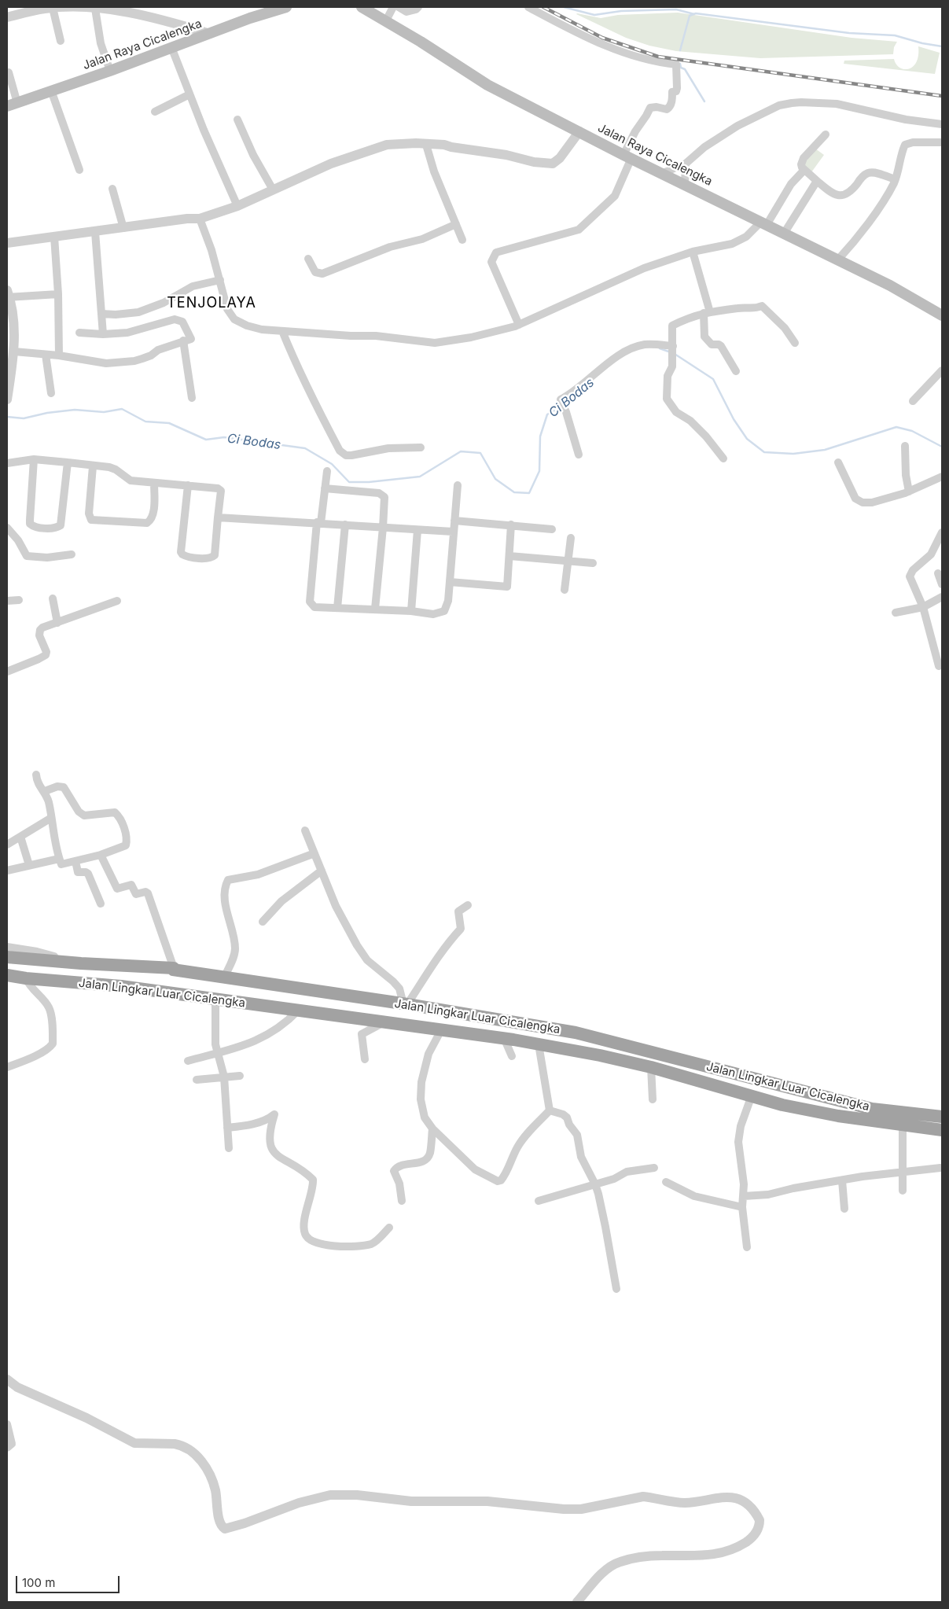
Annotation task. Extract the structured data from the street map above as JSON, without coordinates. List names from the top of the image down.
{
  "streets": {
    "highway": ["Jalan Lingkar Luar Cicalengka"],
    "main road": ["Jalan Raya Cicalengka"]
  },
  "districts": ["TENJOLAYA"],
  "water": ["Ci Bodas"],
  "scale_bar": "100 m"
}
